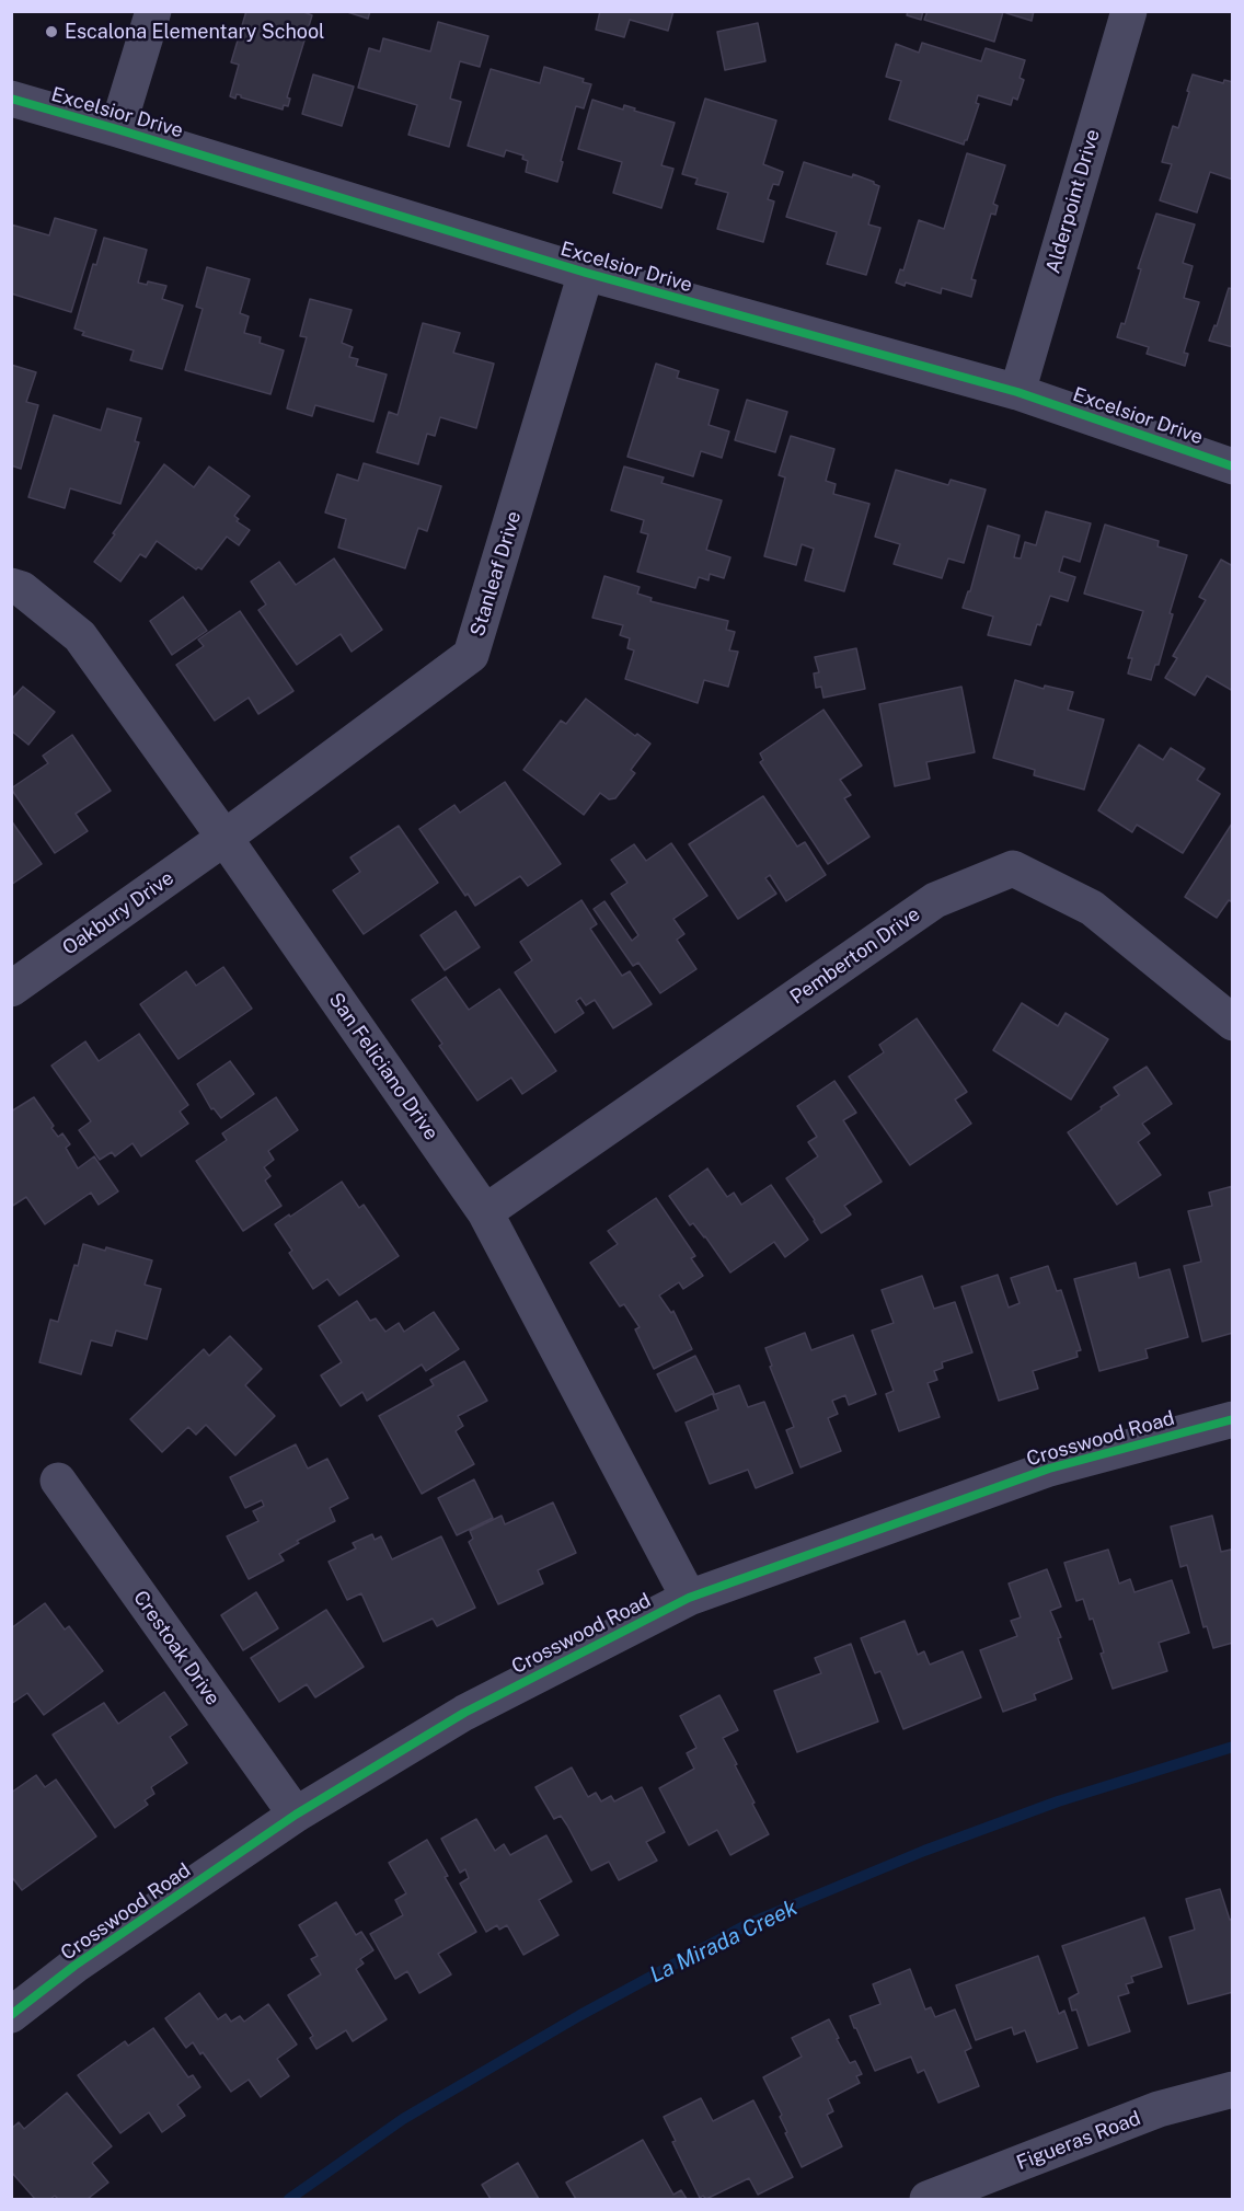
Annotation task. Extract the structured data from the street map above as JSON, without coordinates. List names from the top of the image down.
{
  "streets": {
    "street": [
      "Excelsior Drive",
      "Alderpoint Drive",
      "Stanleaf Drive",
      "Oakbury Drive",
      "Pemberton Drive",
      "San Feliciano Drive",
      "Crosswood Road",
      "Crestoak Drive",
      "Figueras Road"
    ]
  },
  "crossings": [
    ["Excelsior Drive", "Alderpoint Drive"],
    ["Excelsior Drive", "Stanleaf Drive"],
    ["Stanleaf Drive", "Oakbury Drive"],
    ["Stanleaf Drive", "San Feliciano Drive"],
    ["Oakbury Drive", "San Feliciano Drive"],
    ["Pemberton Drive", "San Feliciano Drive"],
    ["San Feliciano Drive", "Crosswood Road"],
    ["Crosswood Road", "Crestoak Drive"]
  ],
  "water": ["La Mirada Creek"],
  "places": ["Escalona Elementary School"]
}
